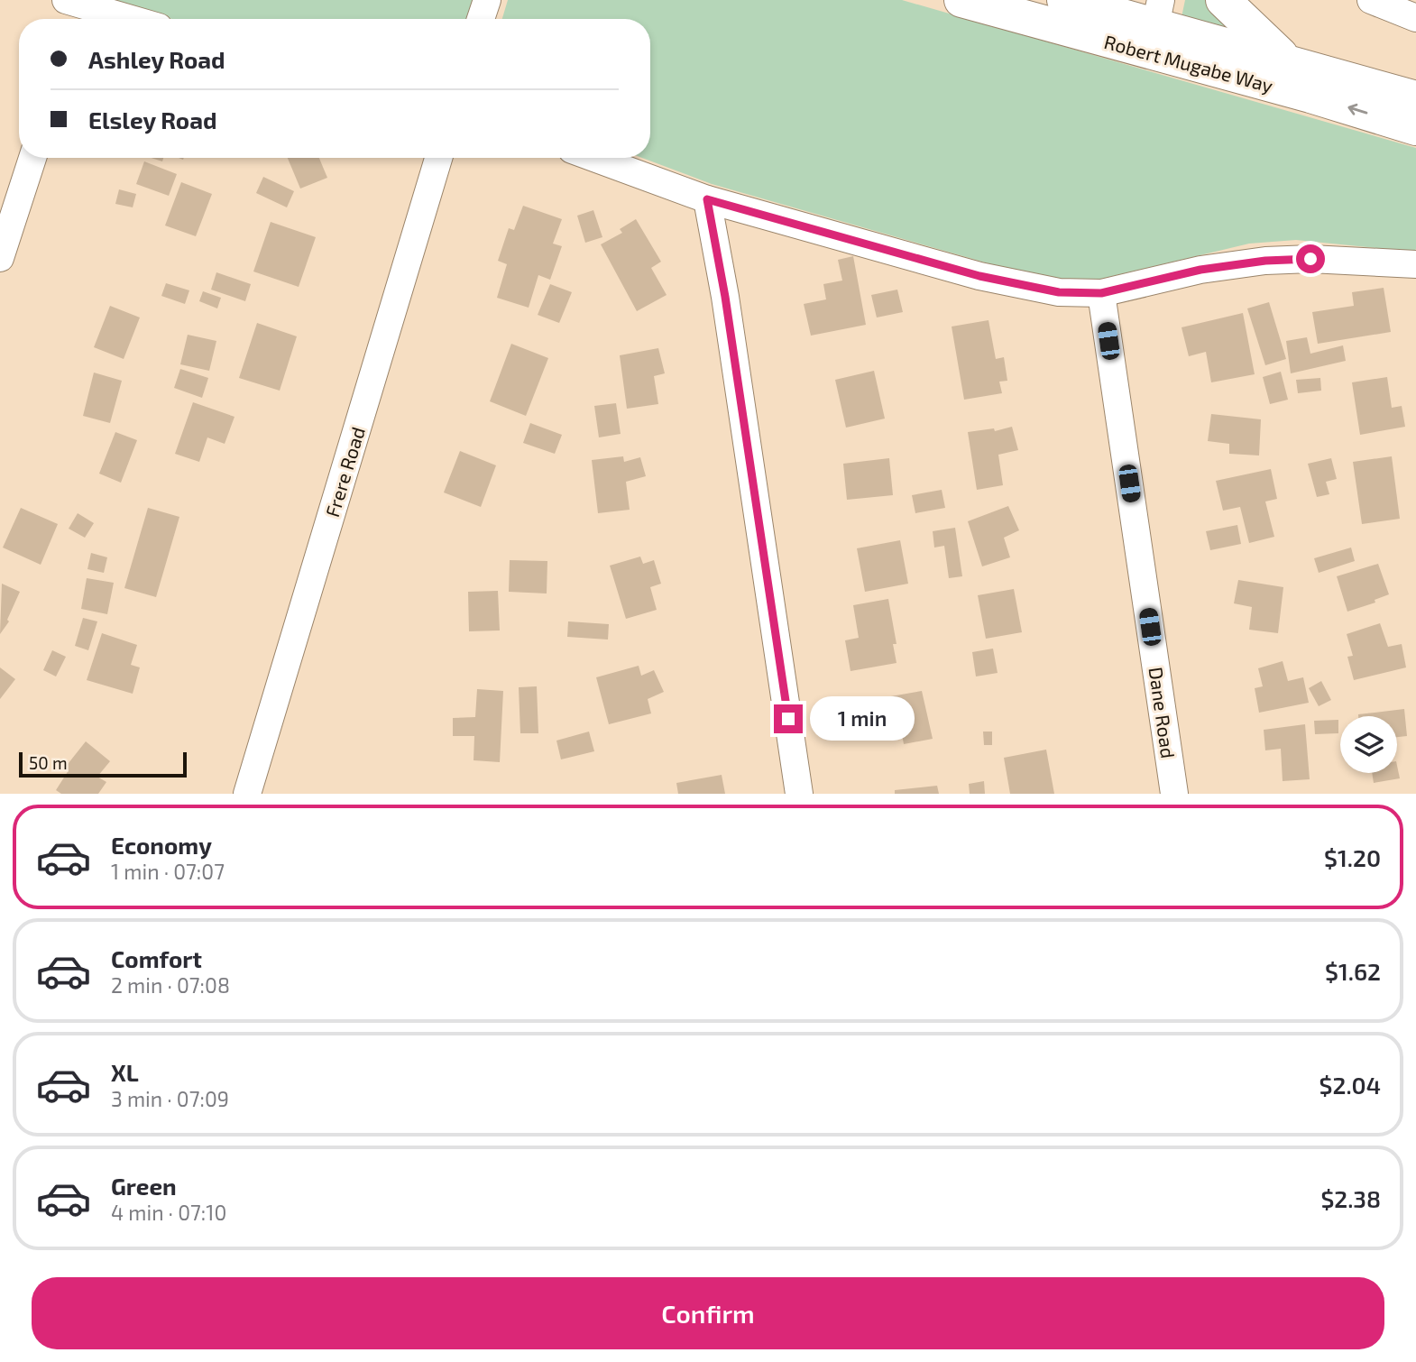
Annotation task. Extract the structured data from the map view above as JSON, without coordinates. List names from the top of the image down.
{
  "streets": {
    "main road": ["Robert Mugabe Way"],
    "street": ["Frere Road", "Dane Road"]
  },
  "scale_bar": "50 m",
  "page": {
    "banner": ["Ashley Road", "Elsley Road"],
    "bubble": "1 min",
    "scale": "50 m",
    "list": [
      {
        "name": "Economy",
        "note": "1 min · 07:07",
        "value": "$1.20"
      },
      {
        "name": "Comfort",
        "note": "2 min · 07:08",
        "value": "$1.62"
      },
      {
        "name": "XL",
        "note": "3 min · 07:09",
        "value": "$2.04"
      },
      {
        "name": "Green",
        "note": "4 min · 07:10",
        "value": "$2.38"
      }
    ],
    "buttons": "Confirm"
  }
}
